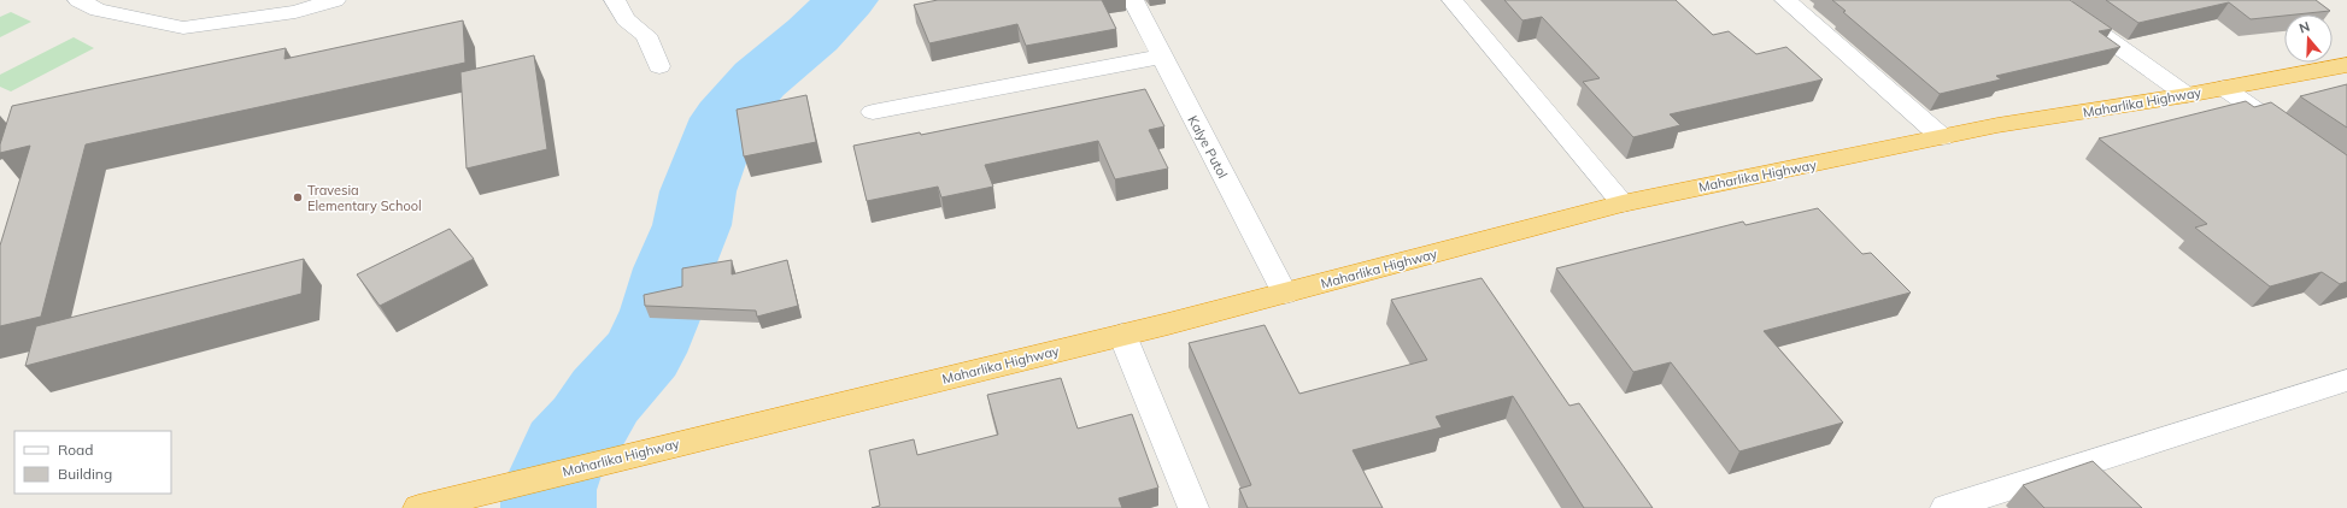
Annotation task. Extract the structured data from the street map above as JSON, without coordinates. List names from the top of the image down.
{
  "streets": {
    "highway": ["Maharlika Highway"],
    "street": ["Kalye Putol"]
  },
  "crossings": [
    ["Maharlika Highway", "Kalye Putol"]
  ],
  "places": ["Travesia Elementary School"],
  "legend": ["Road", "Building"],
  "north": "top"
}
